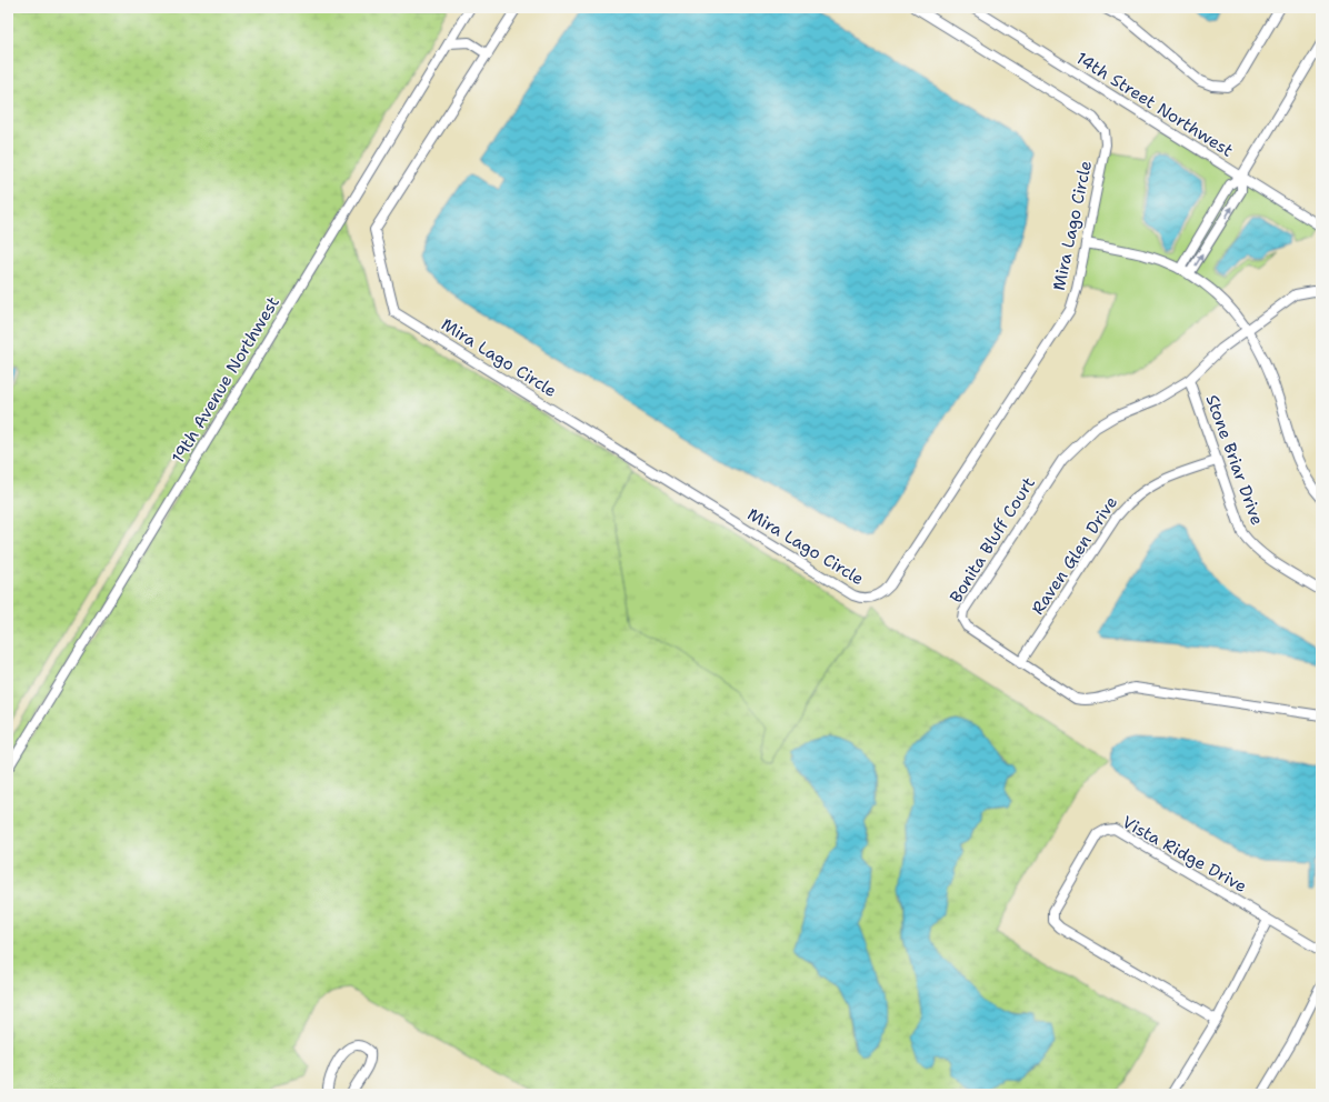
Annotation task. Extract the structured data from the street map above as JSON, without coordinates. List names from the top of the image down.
{
  "streets": {
    "street": [
      "14th Street Northwest",
      "Mira Lago Circle",
      "19th Avenue Northwest",
      "Stone Briar Drive",
      "Bonita Bluff Court",
      "Raven Glen Drive",
      "Vista Ridge Drive"
    ]
  },
  "crossings": [
    ["Stone Briar Drive", "Bonita Bluff Court"],
    ["Stone Briar Drive", "Raven Glen Drive"],
    ["Bonita Bluff Court", "Raven Glen Drive"]
  ]
}
